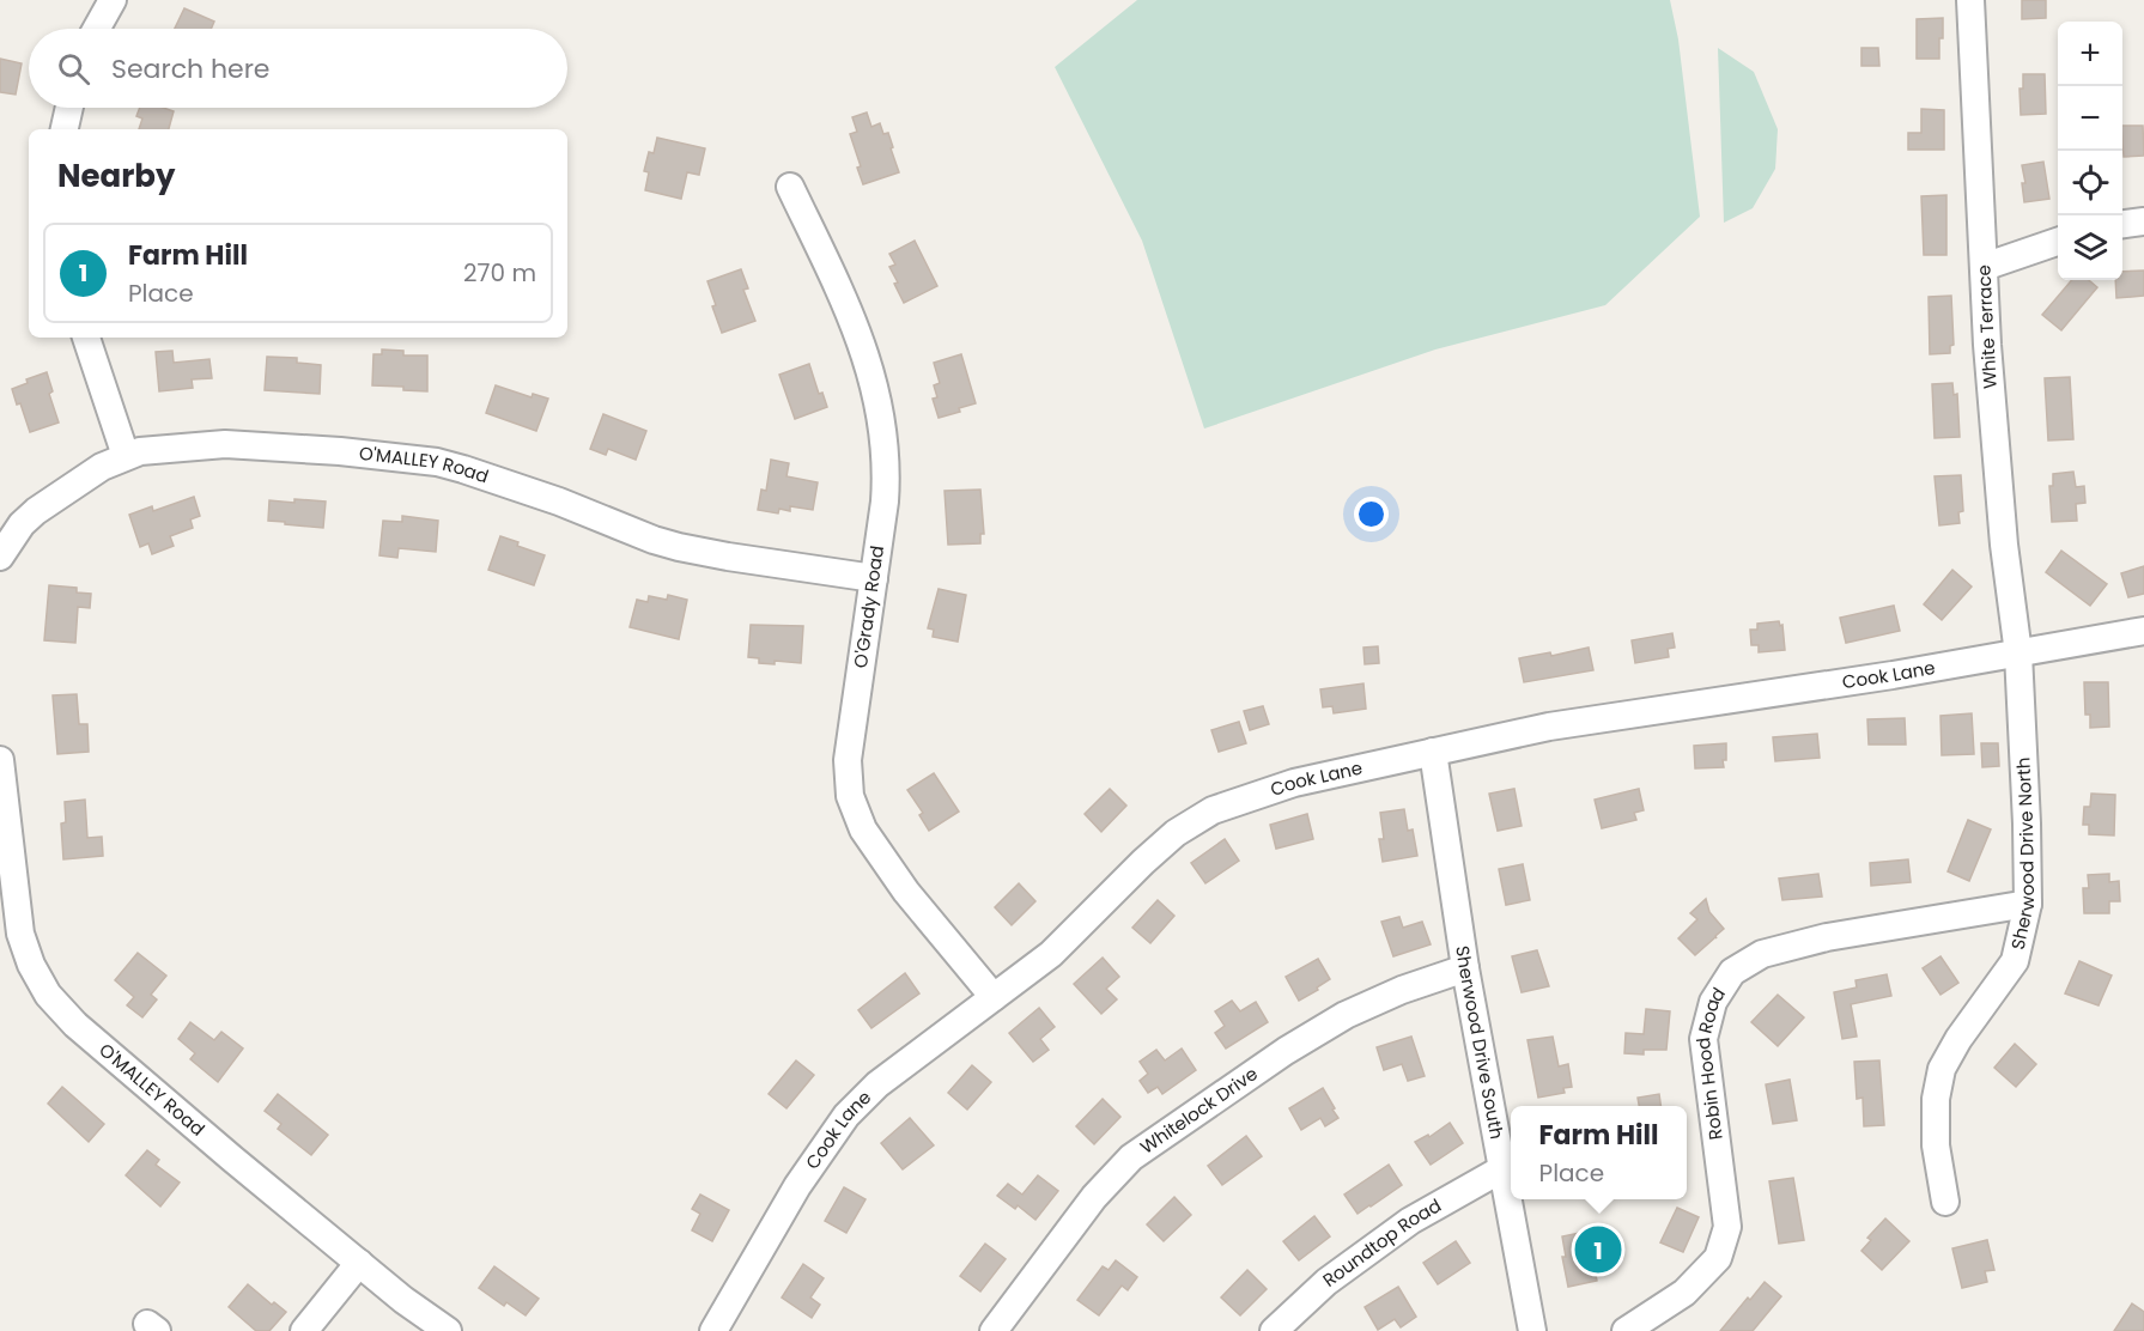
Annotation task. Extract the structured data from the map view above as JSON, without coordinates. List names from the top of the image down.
{
  "streets": {
    "street": [
      "White Terrace",
      "O'MALLEY Road",
      "O'Grady Road",
      "Cook Lane",
      "Sherwood Drive North",
      "Sherwood Drive South",
      "Robin Hood Road",
      "Whitelock Drive",
      "Roundtop Road"
    ]
  },
  "crossings": [
    ["White Terrace", "Cook Lane"],
    ["White Terrace", "Sherwood Drive North"],
    ["O'MALLEY Road", "O'Grady Road"],
    ["O'Grady Road", "Cook Lane"],
    ["Cook Lane", "Sherwood Drive North"],
    ["Cook Lane", "Sherwood Drive South"],
    ["Sherwood Drive North", "Robin Hood Road"],
    ["Sherwood Drive South", "Whitelock Drive"],
    ["Sherwood Drive South", "Roundtop Road"]
  ],
  "page": {
    "map_buttons": ["+", "−"],
    "search": "Search here",
    "heading": "Nearby",
    "list": [
      {
        "mark": "1",
        "name": "Farm Hill",
        "note": "Place",
        "value": "270 m"
      }
    ],
    "popup": ["Farm Hill", "Place"],
    "pins": "1"
  }
}
